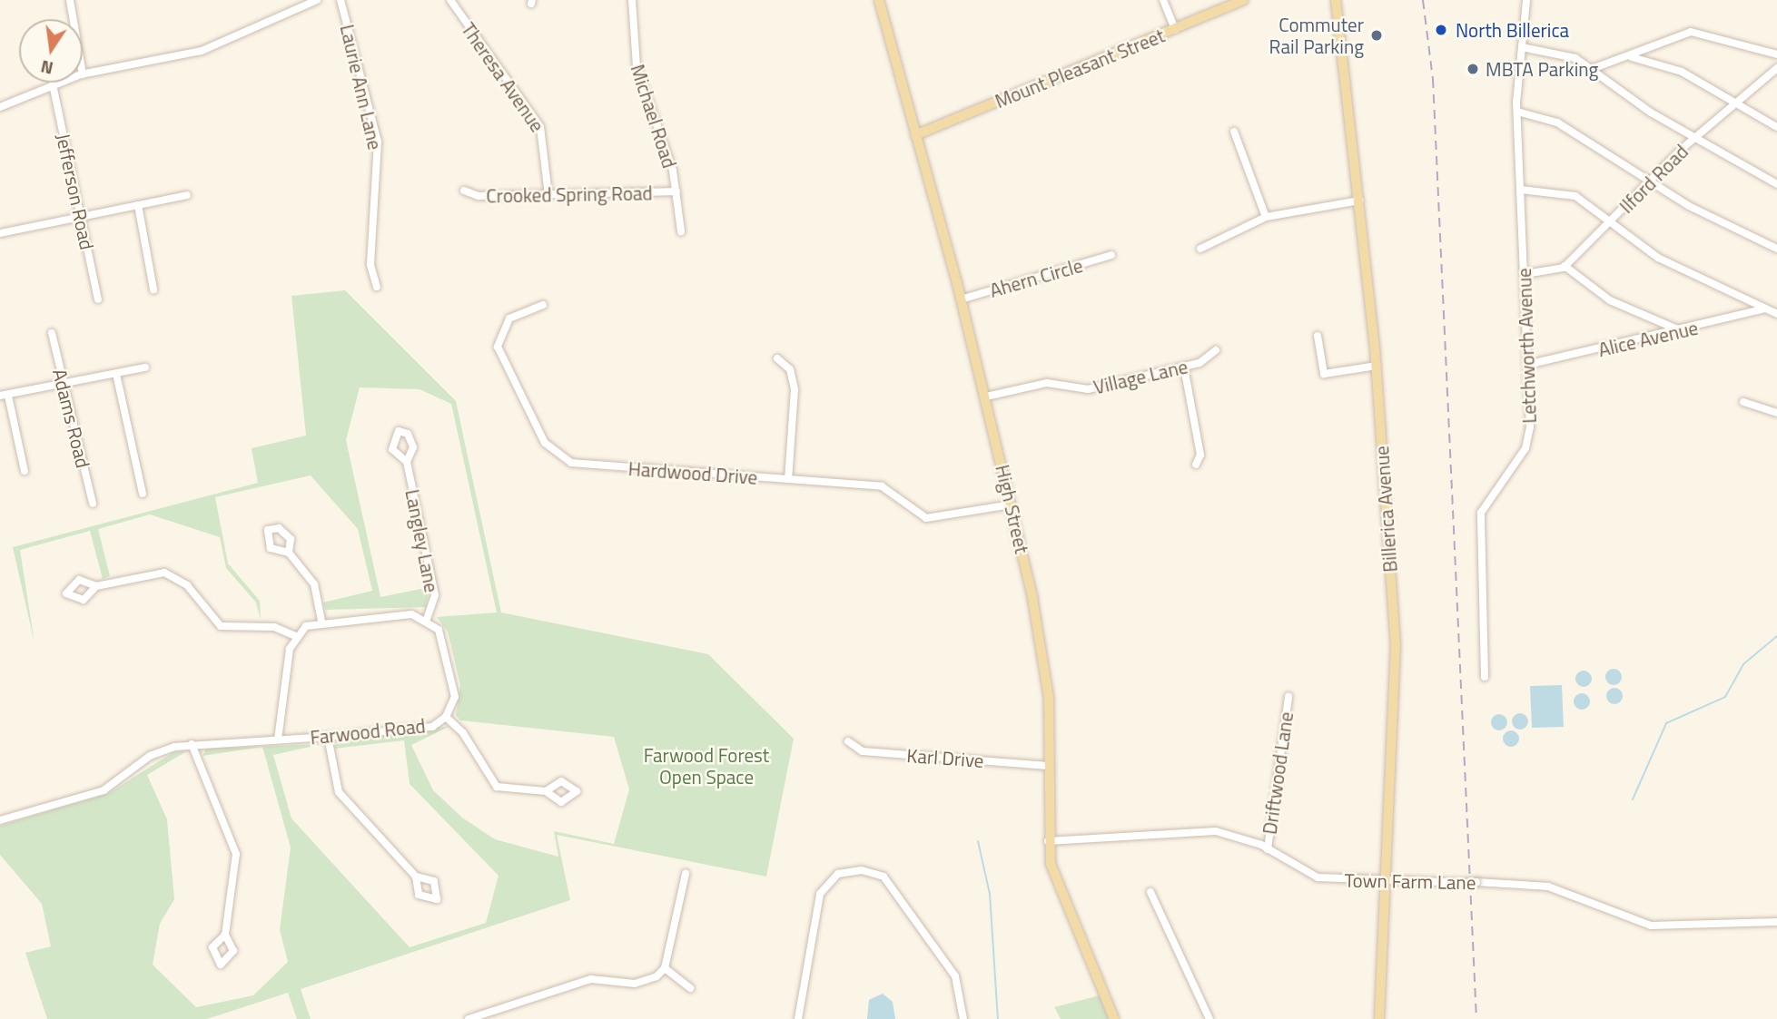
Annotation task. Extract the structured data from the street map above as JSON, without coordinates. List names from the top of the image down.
{
  "streets": {
    "main road": ["Mount Pleasant Street", "High Street", "Billerica Avenue"],
    "street": [
      "Theresa Avenue",
      "Laurie Ann Lane",
      "Michael Road",
      "Ilford Road",
      "Jefferson Road",
      "Crooked Spring Road",
      "Ahern Circle",
      "Alice Avenue",
      "Letchworth Avenue",
      "Village Lane",
      "Adams Road",
      "Hardwood Drive",
      "Langley Lane",
      "Farwood Road",
      "Karl Drive",
      "Driftwood Lane",
      "Town Farm Lane"
    ]
  },
  "crossings": [
    ["Mount Pleasant Street", "High Street"],
    ["Theresa Avenue", "Crooked Spring Road"],
    ["Michael Road", "Crooked Spring Road"],
    ["Ahern Circle", "High Street"],
    ["Alice Avenue", "Letchworth Avenue"],
    ["Village Lane", "High Street"],
    ["Hardwood Drive", "High Street"],
    ["High Street", "Karl Drive"],
    ["High Street", "Town Farm Lane"],
    ["Billerica Avenue", "Town Farm Lane"],
    ["Langley Lane", "Farwood Road"],
    ["Driftwood Lane", "Town Farm Lane"]
  ],
  "parks": ["Farwood Forest Open Space"],
  "places": ["North Billerica", "Commuter Rail Parking", "MBTA Parking"],
  "north": "bottom"
}
